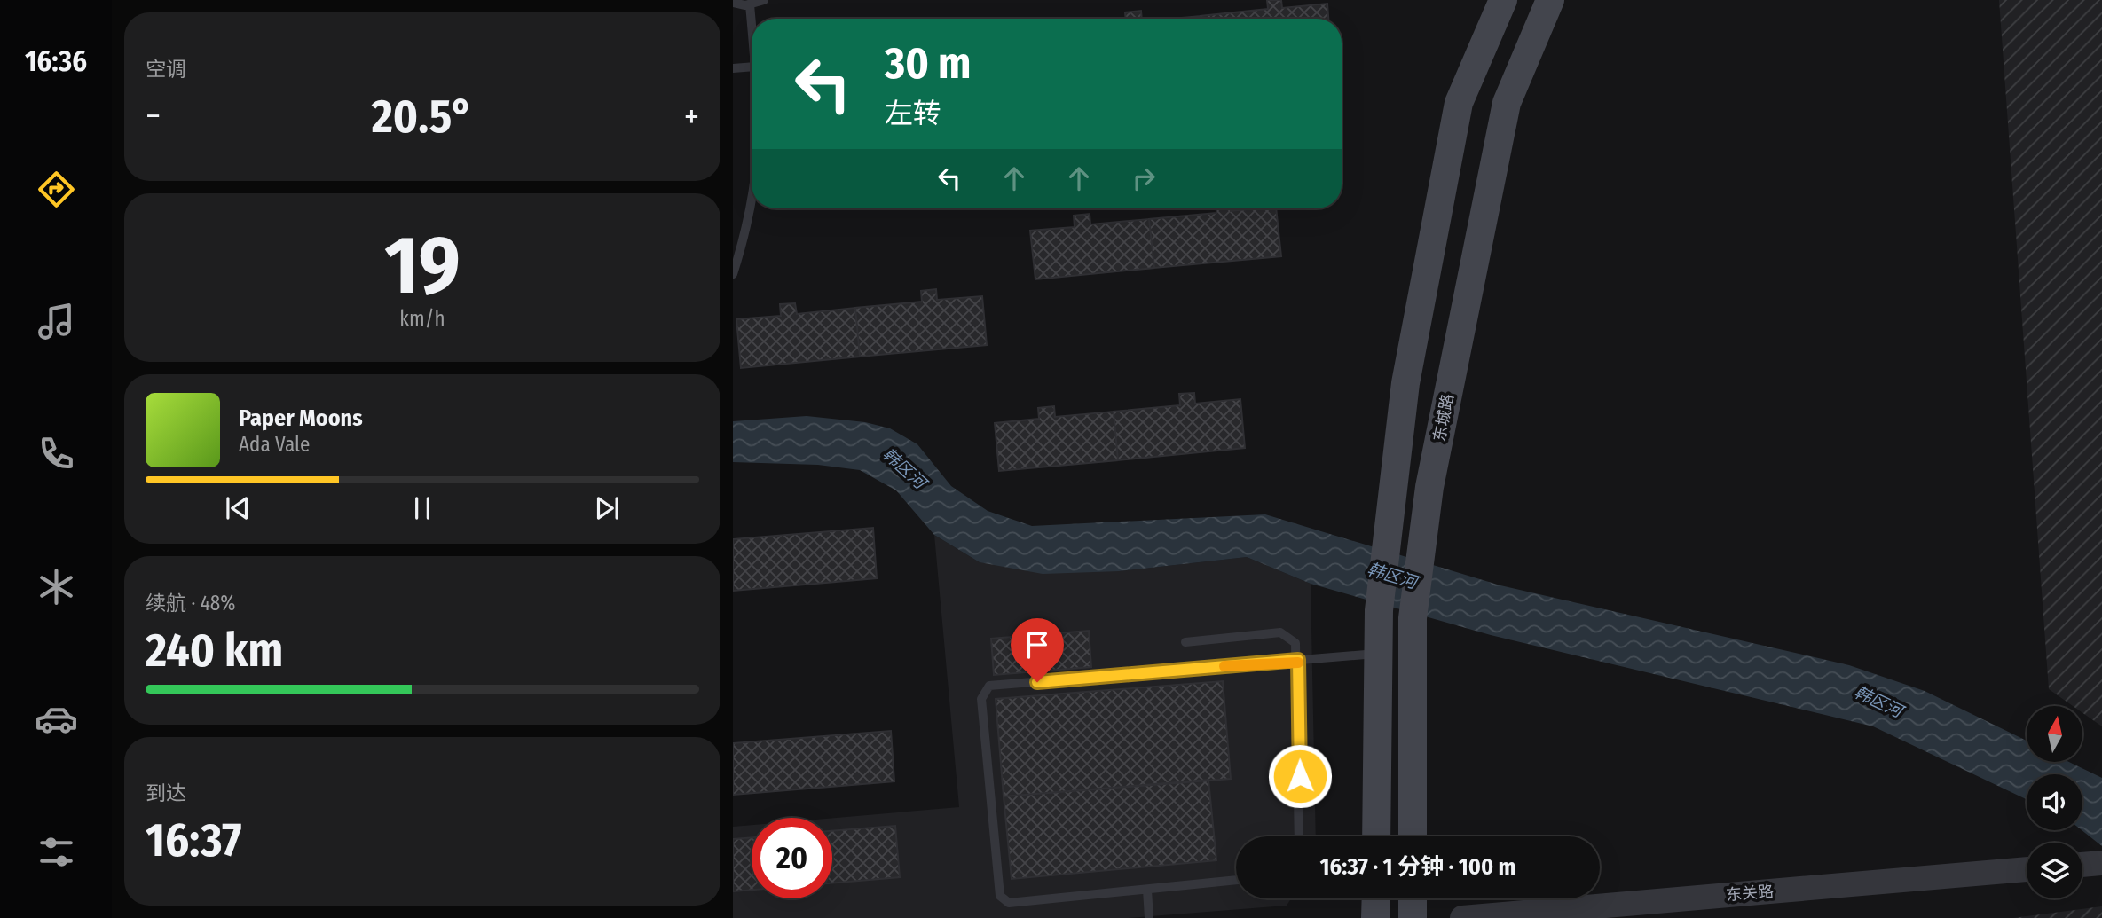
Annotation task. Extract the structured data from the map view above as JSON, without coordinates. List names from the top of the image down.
{
  "streets": {
    "main road": ["东城路"],
    "street": ["东关路"]
  },
  "water": ["韩区河"],
  "north": "top",
  "page": {
    "tabs": "16:36",
    "tile": [
      "空调",
      ["19", "km/h"],
      ["续航 · 48%", "240 km"],
      ["到达", "16:37"]
    ],
    "turn": ["30 m", "左转"],
    "heat": ["−", "20.5°", "+"],
    "song": ["Paper Moons", "Ada Vale"],
    "limit": "20",
    "trip": "16:37 · 1 分钟 · 100 m"
  }
}
